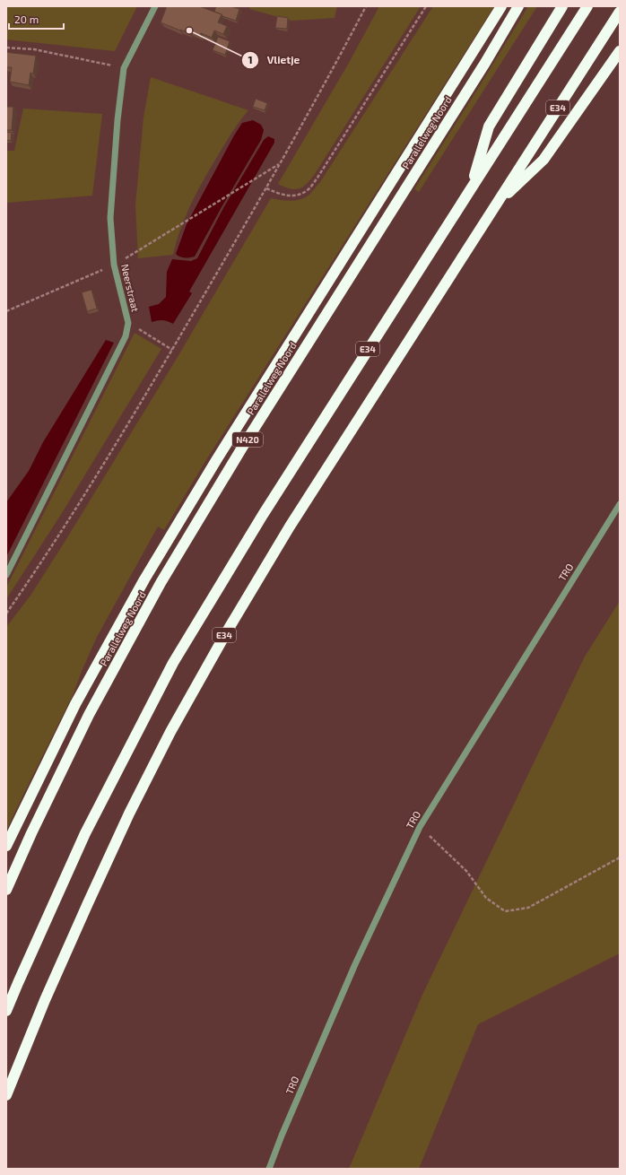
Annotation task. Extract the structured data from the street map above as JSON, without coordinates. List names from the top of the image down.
{
  "streets": {
    "highway": ["E34", "Parallelweg Noord", "N420"],
    "street": ["Neerstraat", "TRO"]
  },
  "places": ["Vlietje"],
  "scale_bar": "20 m"
}
